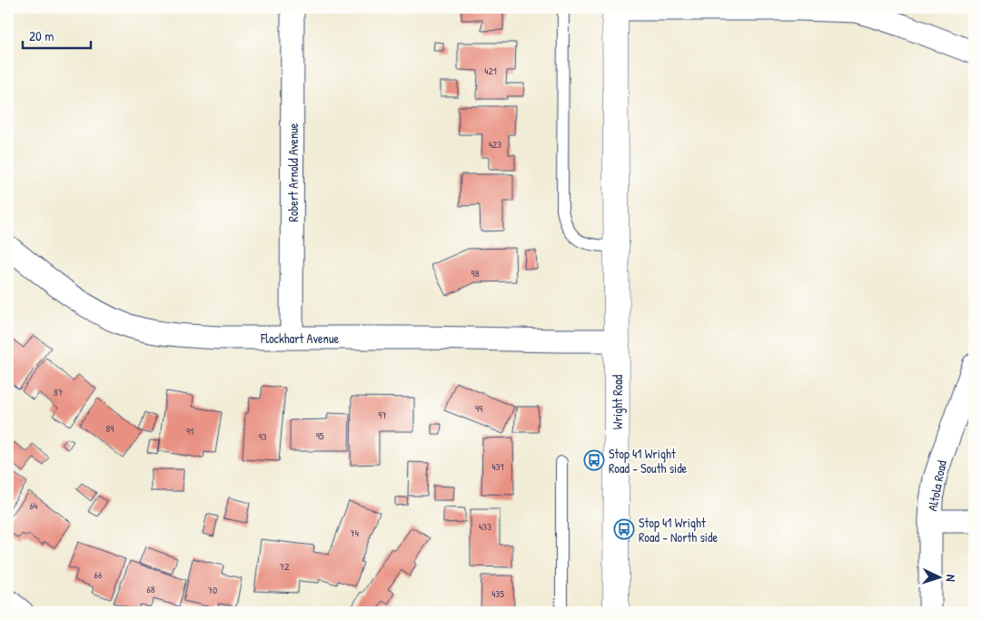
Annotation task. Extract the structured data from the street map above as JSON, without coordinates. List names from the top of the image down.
{
  "streets": {
    "main road": ["Wright Road"],
    "street": ["Robert Arnold Avenue", "Flockhart Avenue", "Altola Road"]
  },
  "crossings": [
    ["Robert Arnold Avenue", "Flockhart Avenue"],
    ["Flockhart Avenue", "Wright Road"]
  ],
  "places": {
    "bus stop": ["Stop 41 Wright Road - South side", "Stop 41 Wright Road - North side"]
  },
  "house_numbers": [
    "421",
    "423",
    "98",
    "87",
    "99",
    "97",
    "89",
    "91",
    "95",
    "93",
    "431",
    "64",
    "433",
    "74",
    "72",
    "66",
    "68",
    "70",
    "435"
  ],
  "scale_bar": "20 m",
  "north": "right"
}
